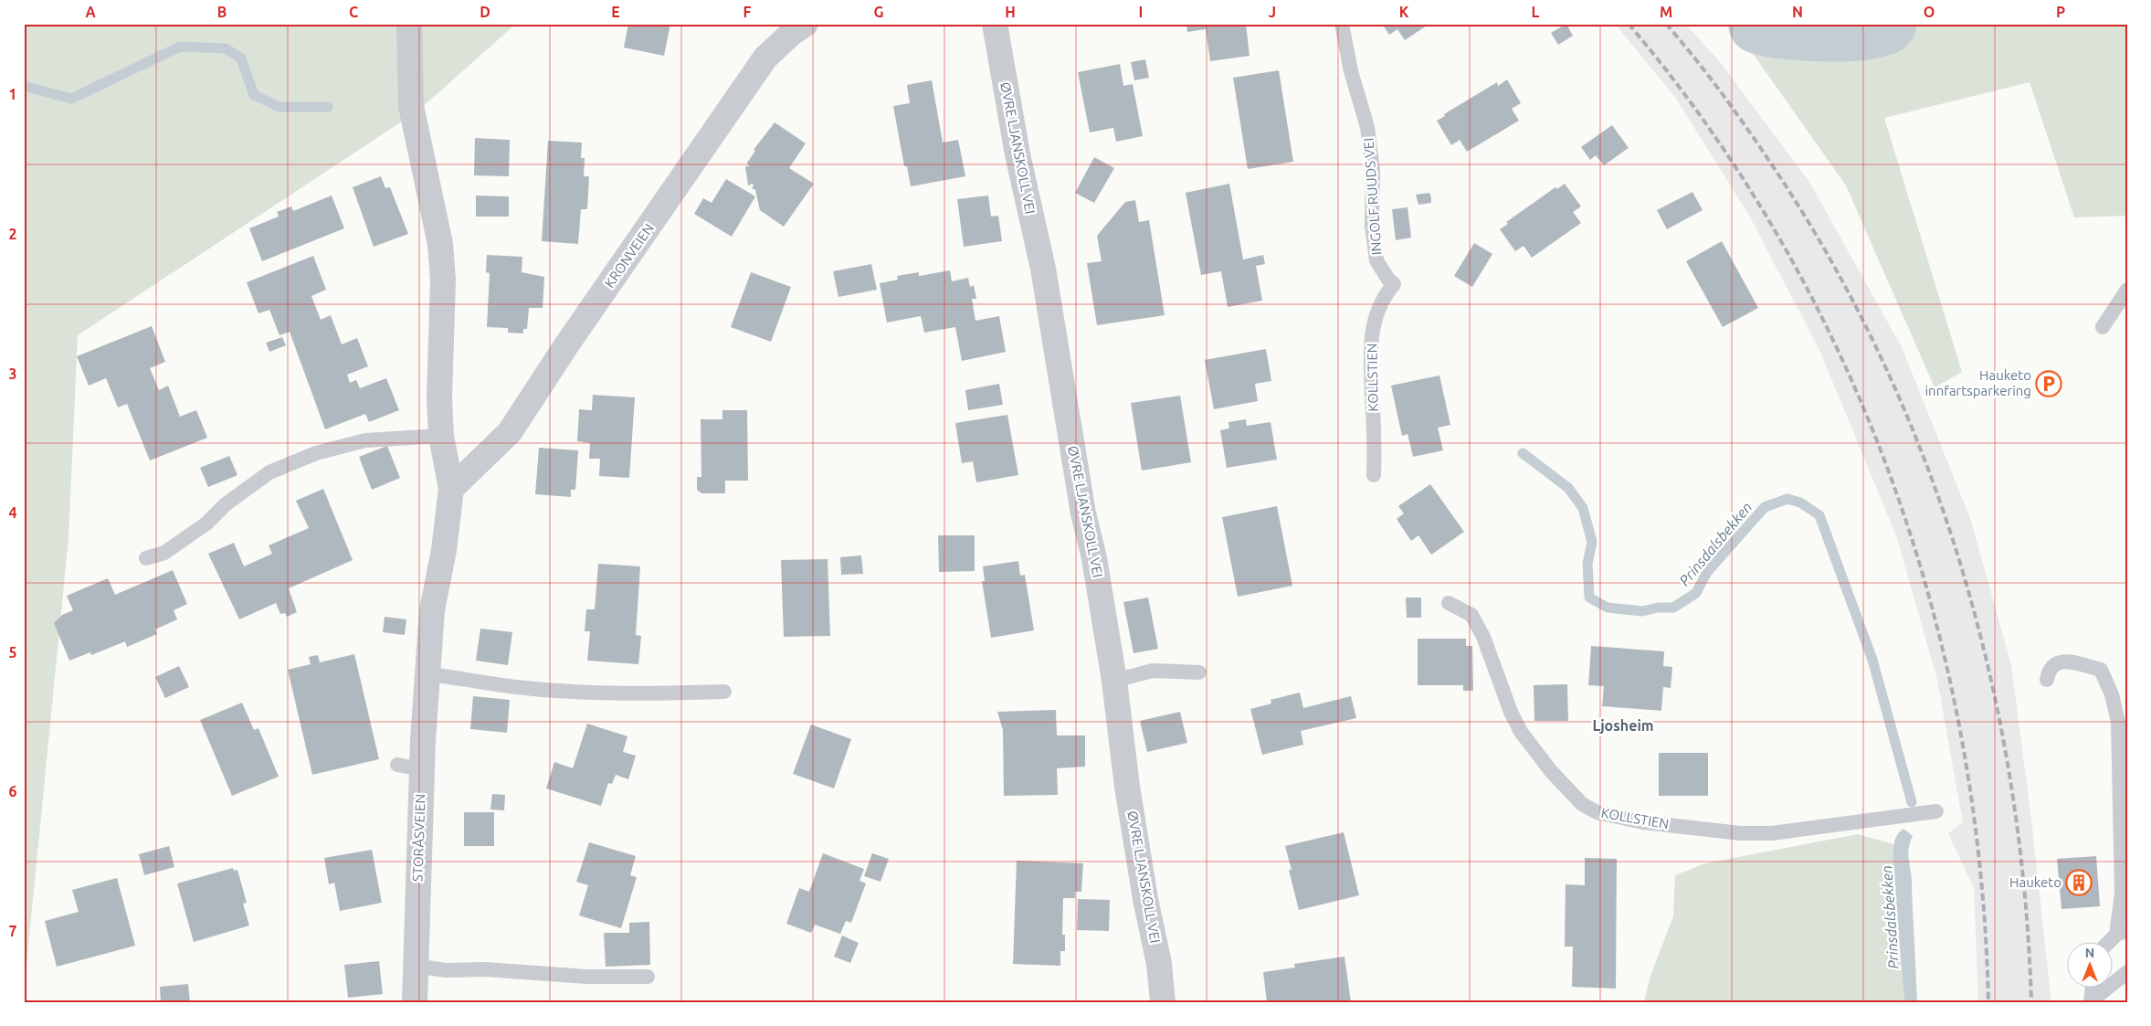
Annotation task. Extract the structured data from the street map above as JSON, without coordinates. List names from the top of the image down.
{
  "streets": {
    "street": ["ØVRE LJANSKOLL VEI", "KRONVEIEN", "STORÅSVEIEN"],
    "lane": ["INGOLF RUUDS VEI", "KOLLSTIEN"]
  },
  "crossings": [
    ["INGOLF RUUDS VEI", "KOLLSTIEN"],
    ["KRONVEIEN", "STORÅSVEIEN"]
  ],
  "districts": ["Ljosheim"],
  "water": ["Prinsdalsbekken"],
  "places": {
    "parking": ["Hauketo innfartsparkering"],
    "building": ["Hauketo"]
  },
  "north": "top",
  "grid": {
    "columns": [
      "A",
      "B",
      "C",
      "D",
      "E",
      "F",
      "G",
      "H",
      "I",
      "J",
      "K",
      "L",
      "M",
      "N",
      "O",
      "P"
    ],
    "rows": [
      "1",
      "2",
      "3",
      "4",
      "5",
      "6",
      "7"
    ]
  }
}
